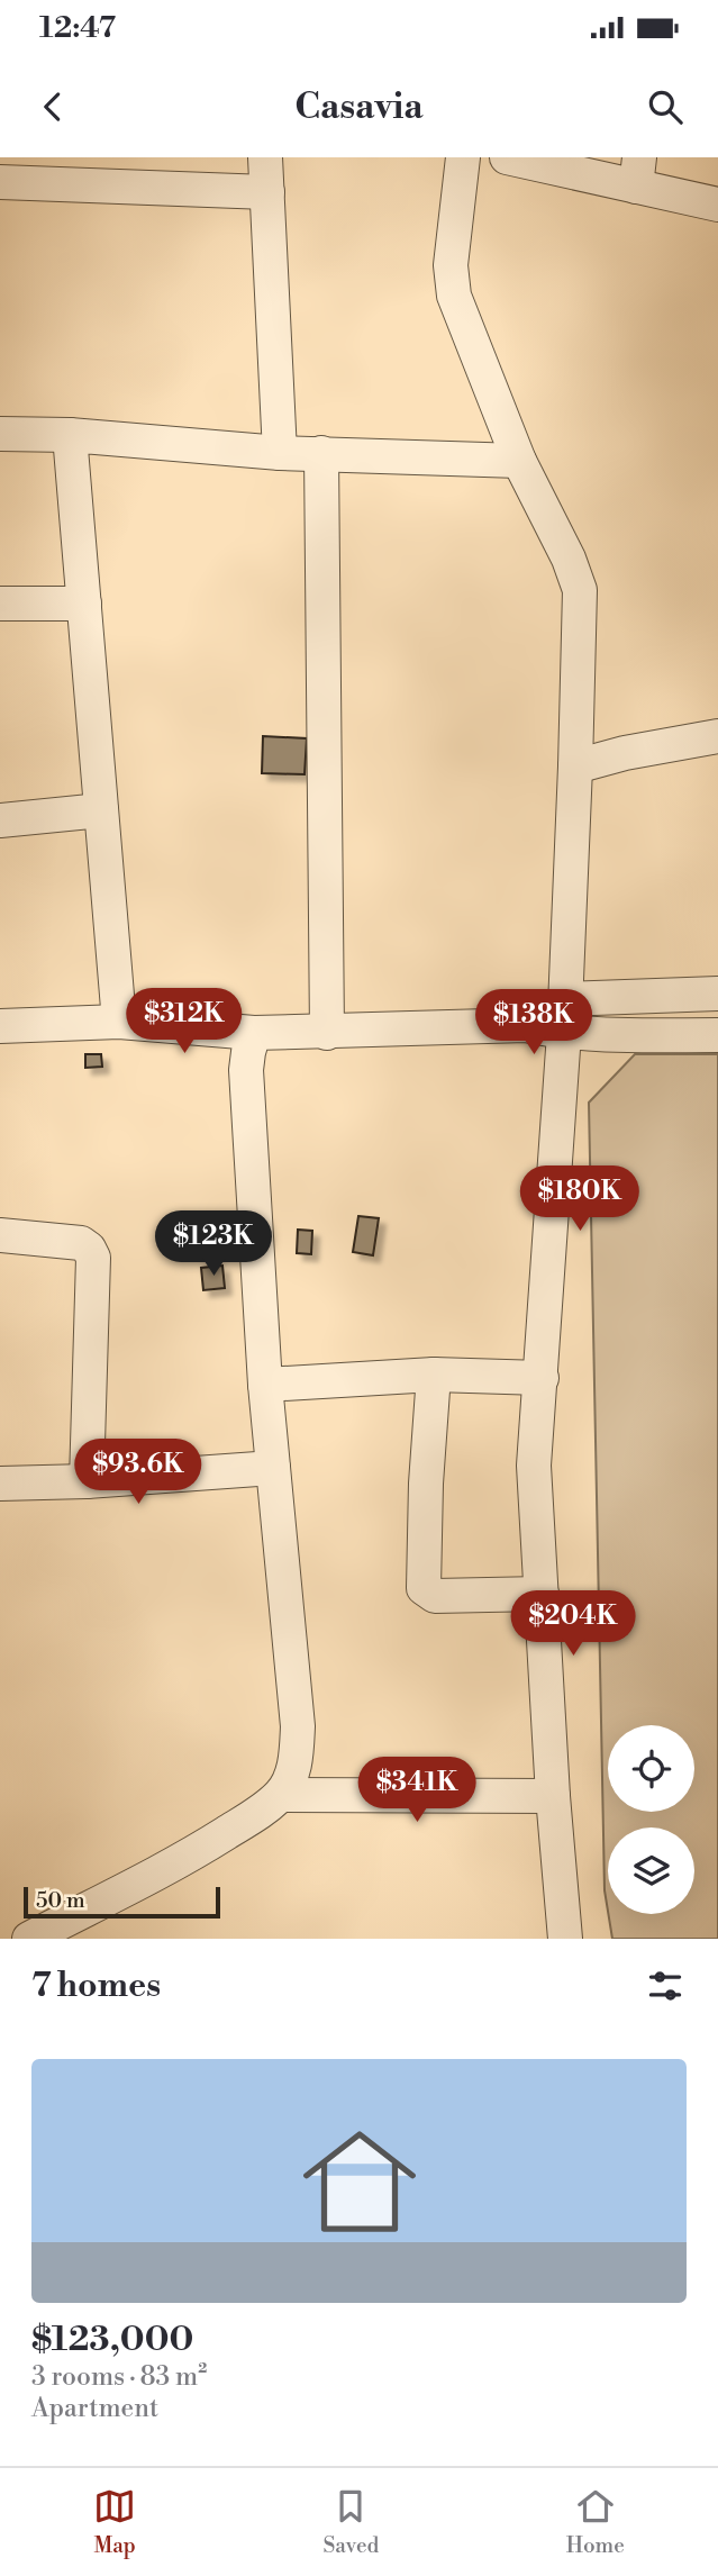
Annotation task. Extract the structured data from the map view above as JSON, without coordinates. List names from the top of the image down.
{
  "scale_bar": "50 m",
  "page": {
    "status": "12:47",
    "header": "Casavia",
    "price": [
      "$312K",
      "$138K",
      "$180K",
      "$123K",
      "$93.6K",
      "$204K",
      "$341K"
    ],
    "scale": "50 m",
    "heading": "7 homes",
    "list": [
      {
        "name": "$123,000",
        "note": "3 rooms · 83 m² · Apartment"
      }
    ],
    "tabs": ["Map", "Saved", "Home"]
  }
}
